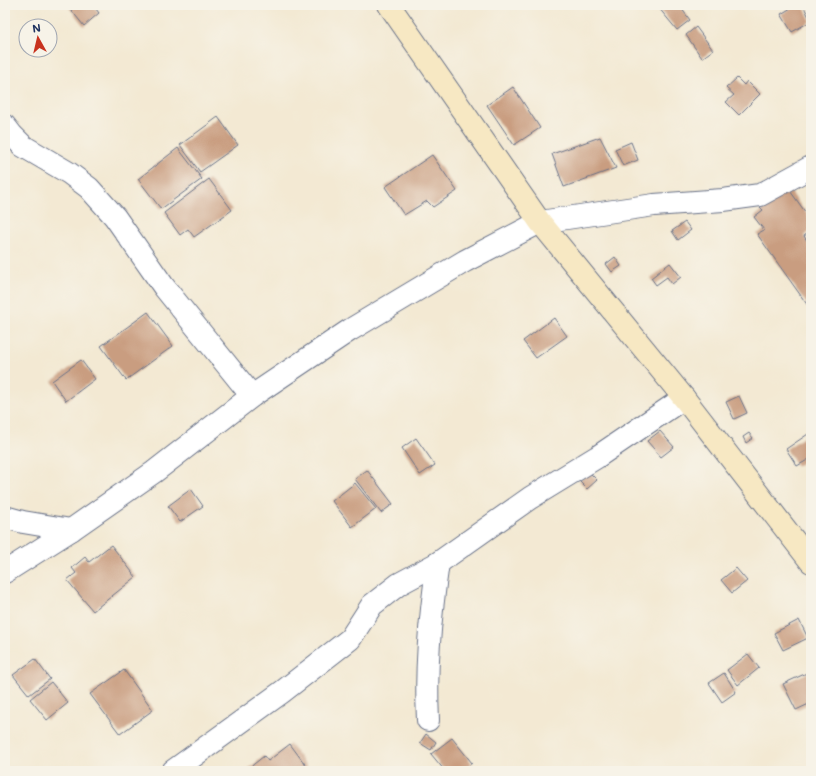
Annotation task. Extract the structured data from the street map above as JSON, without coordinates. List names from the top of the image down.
{
  "north": "top"
}
